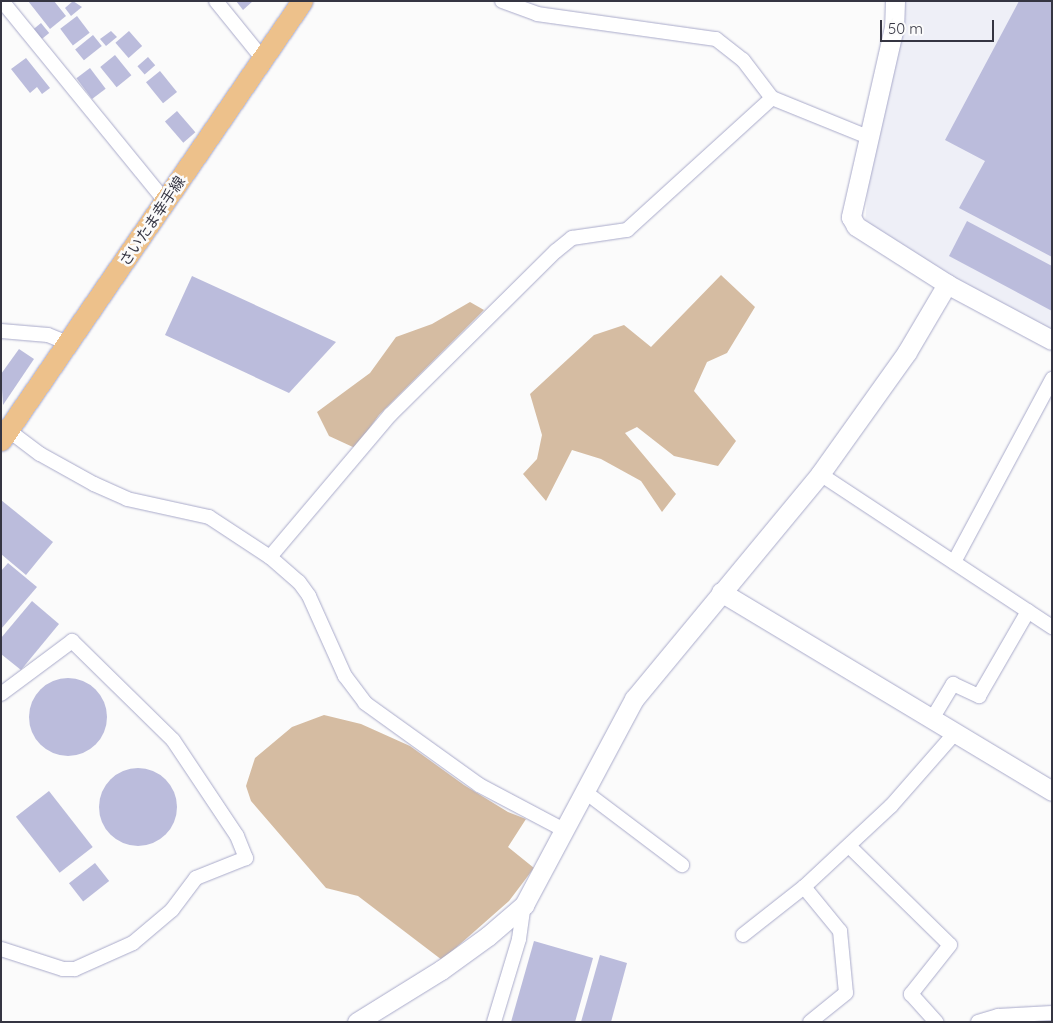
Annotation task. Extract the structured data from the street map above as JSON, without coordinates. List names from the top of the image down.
{
  "streets": {
    "main road": ["さいたま幸手線"]
  },
  "scale_bar": "50 m"
}
